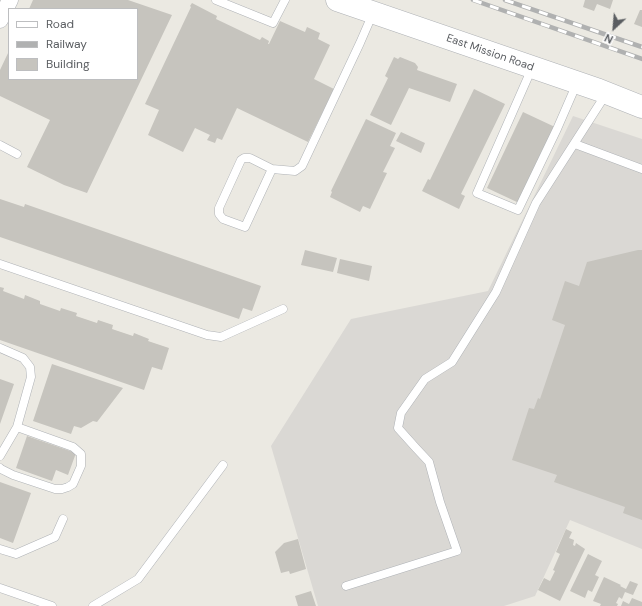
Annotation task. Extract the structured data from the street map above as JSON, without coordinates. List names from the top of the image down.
{
  "streets": {
    "main road": ["East Mission Road"]
  },
  "legend": ["Road", "Railway", "Building"],
  "north": "bottom left"
}
